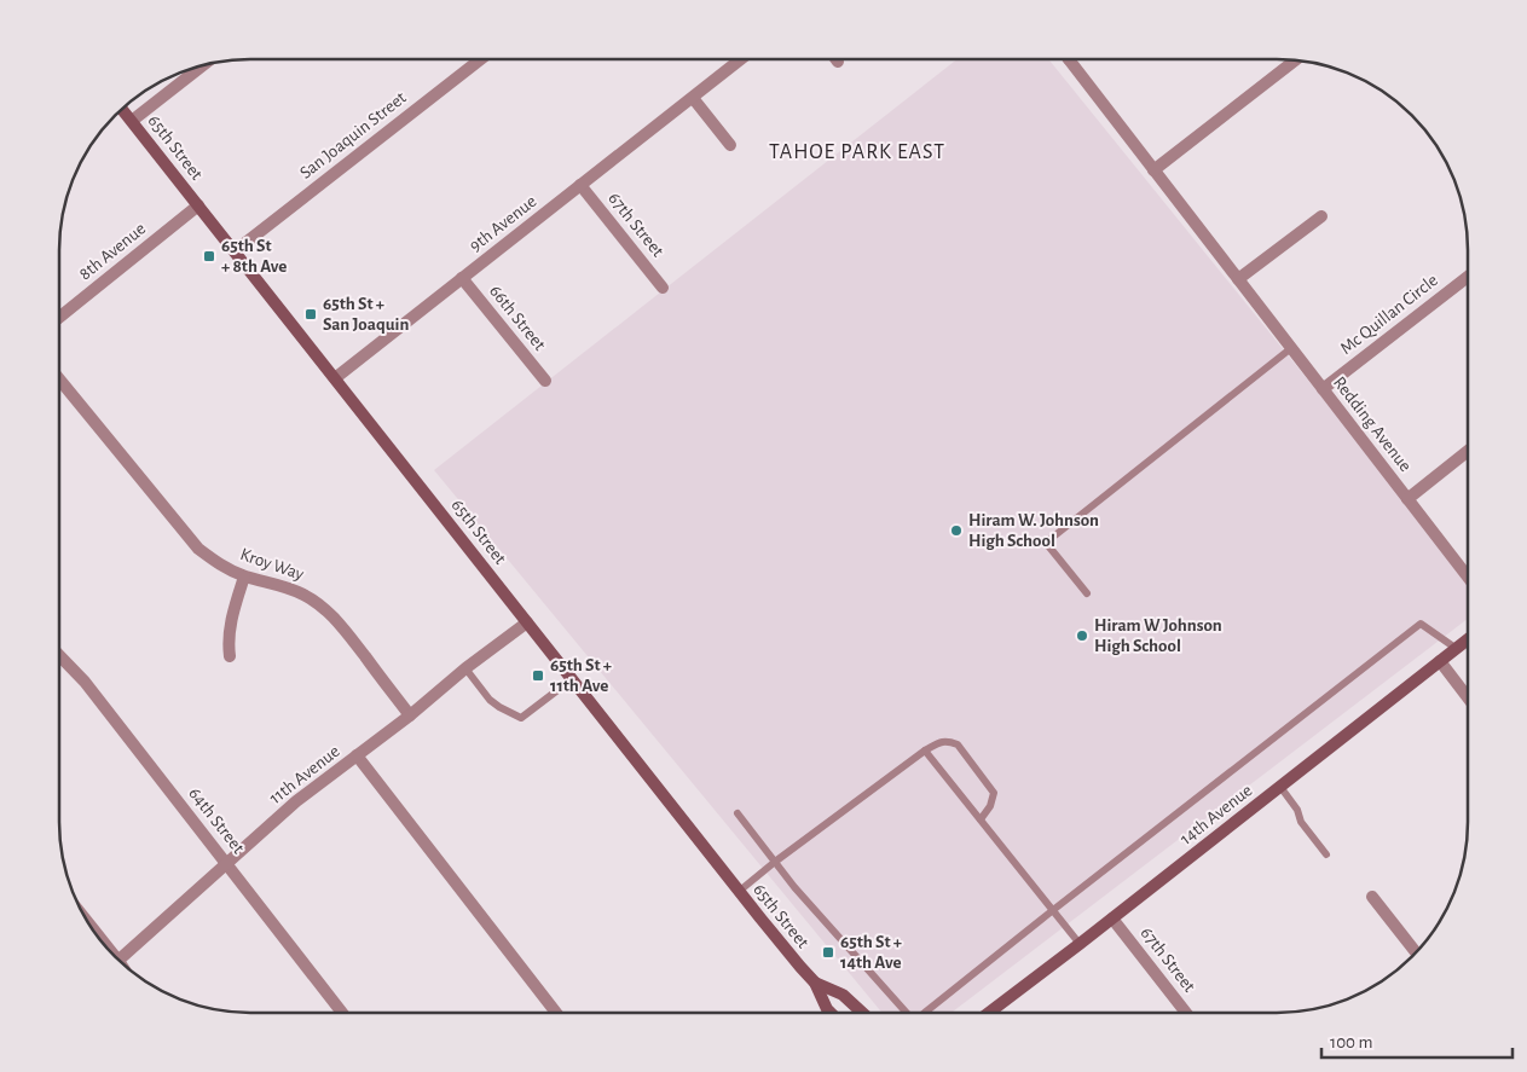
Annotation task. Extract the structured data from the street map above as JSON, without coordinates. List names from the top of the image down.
{
  "streets": {
    "main road": ["65th Street", "14th Avenue"],
    "street": [
      "San Joaquin Street",
      "9th Avenue",
      "67th Street",
      "8th Avenue",
      "Mc Quillan Circle",
      "66th Street",
      "Redding Avenue",
      "Kroy Way",
      "11th Avenue",
      "64th Street"
    ]
  },
  "crossings": [
    ["San Joaquin Street", "65th Street"],
    ["65th Street", "9th Avenue"],
    ["65th Street", "8th Avenue"],
    ["65th Street", "11th Avenue"],
    ["9th Avenue", "67th Street"],
    ["9th Avenue", "66th Street"],
    ["67th Street", "14th Avenue"],
    ["Mc Quillan Circle", "Redding Avenue"],
    ["Kroy Way", "11th Avenue"],
    ["11th Avenue", "64th Street"]
  ],
  "districts": ["TAHOE PARK EAST"],
  "places": {
    "transit": [
      "65th St + 8th Ave",
      "65th St + San Joaquin",
      "65th St + 11th Ave",
      "65th St + 14th Ave"
    ],
    "other": ["Hiram W. Johnson High School", "Hiram W Johnson High School"]
  },
  "scale_bar": "100 m"
}
